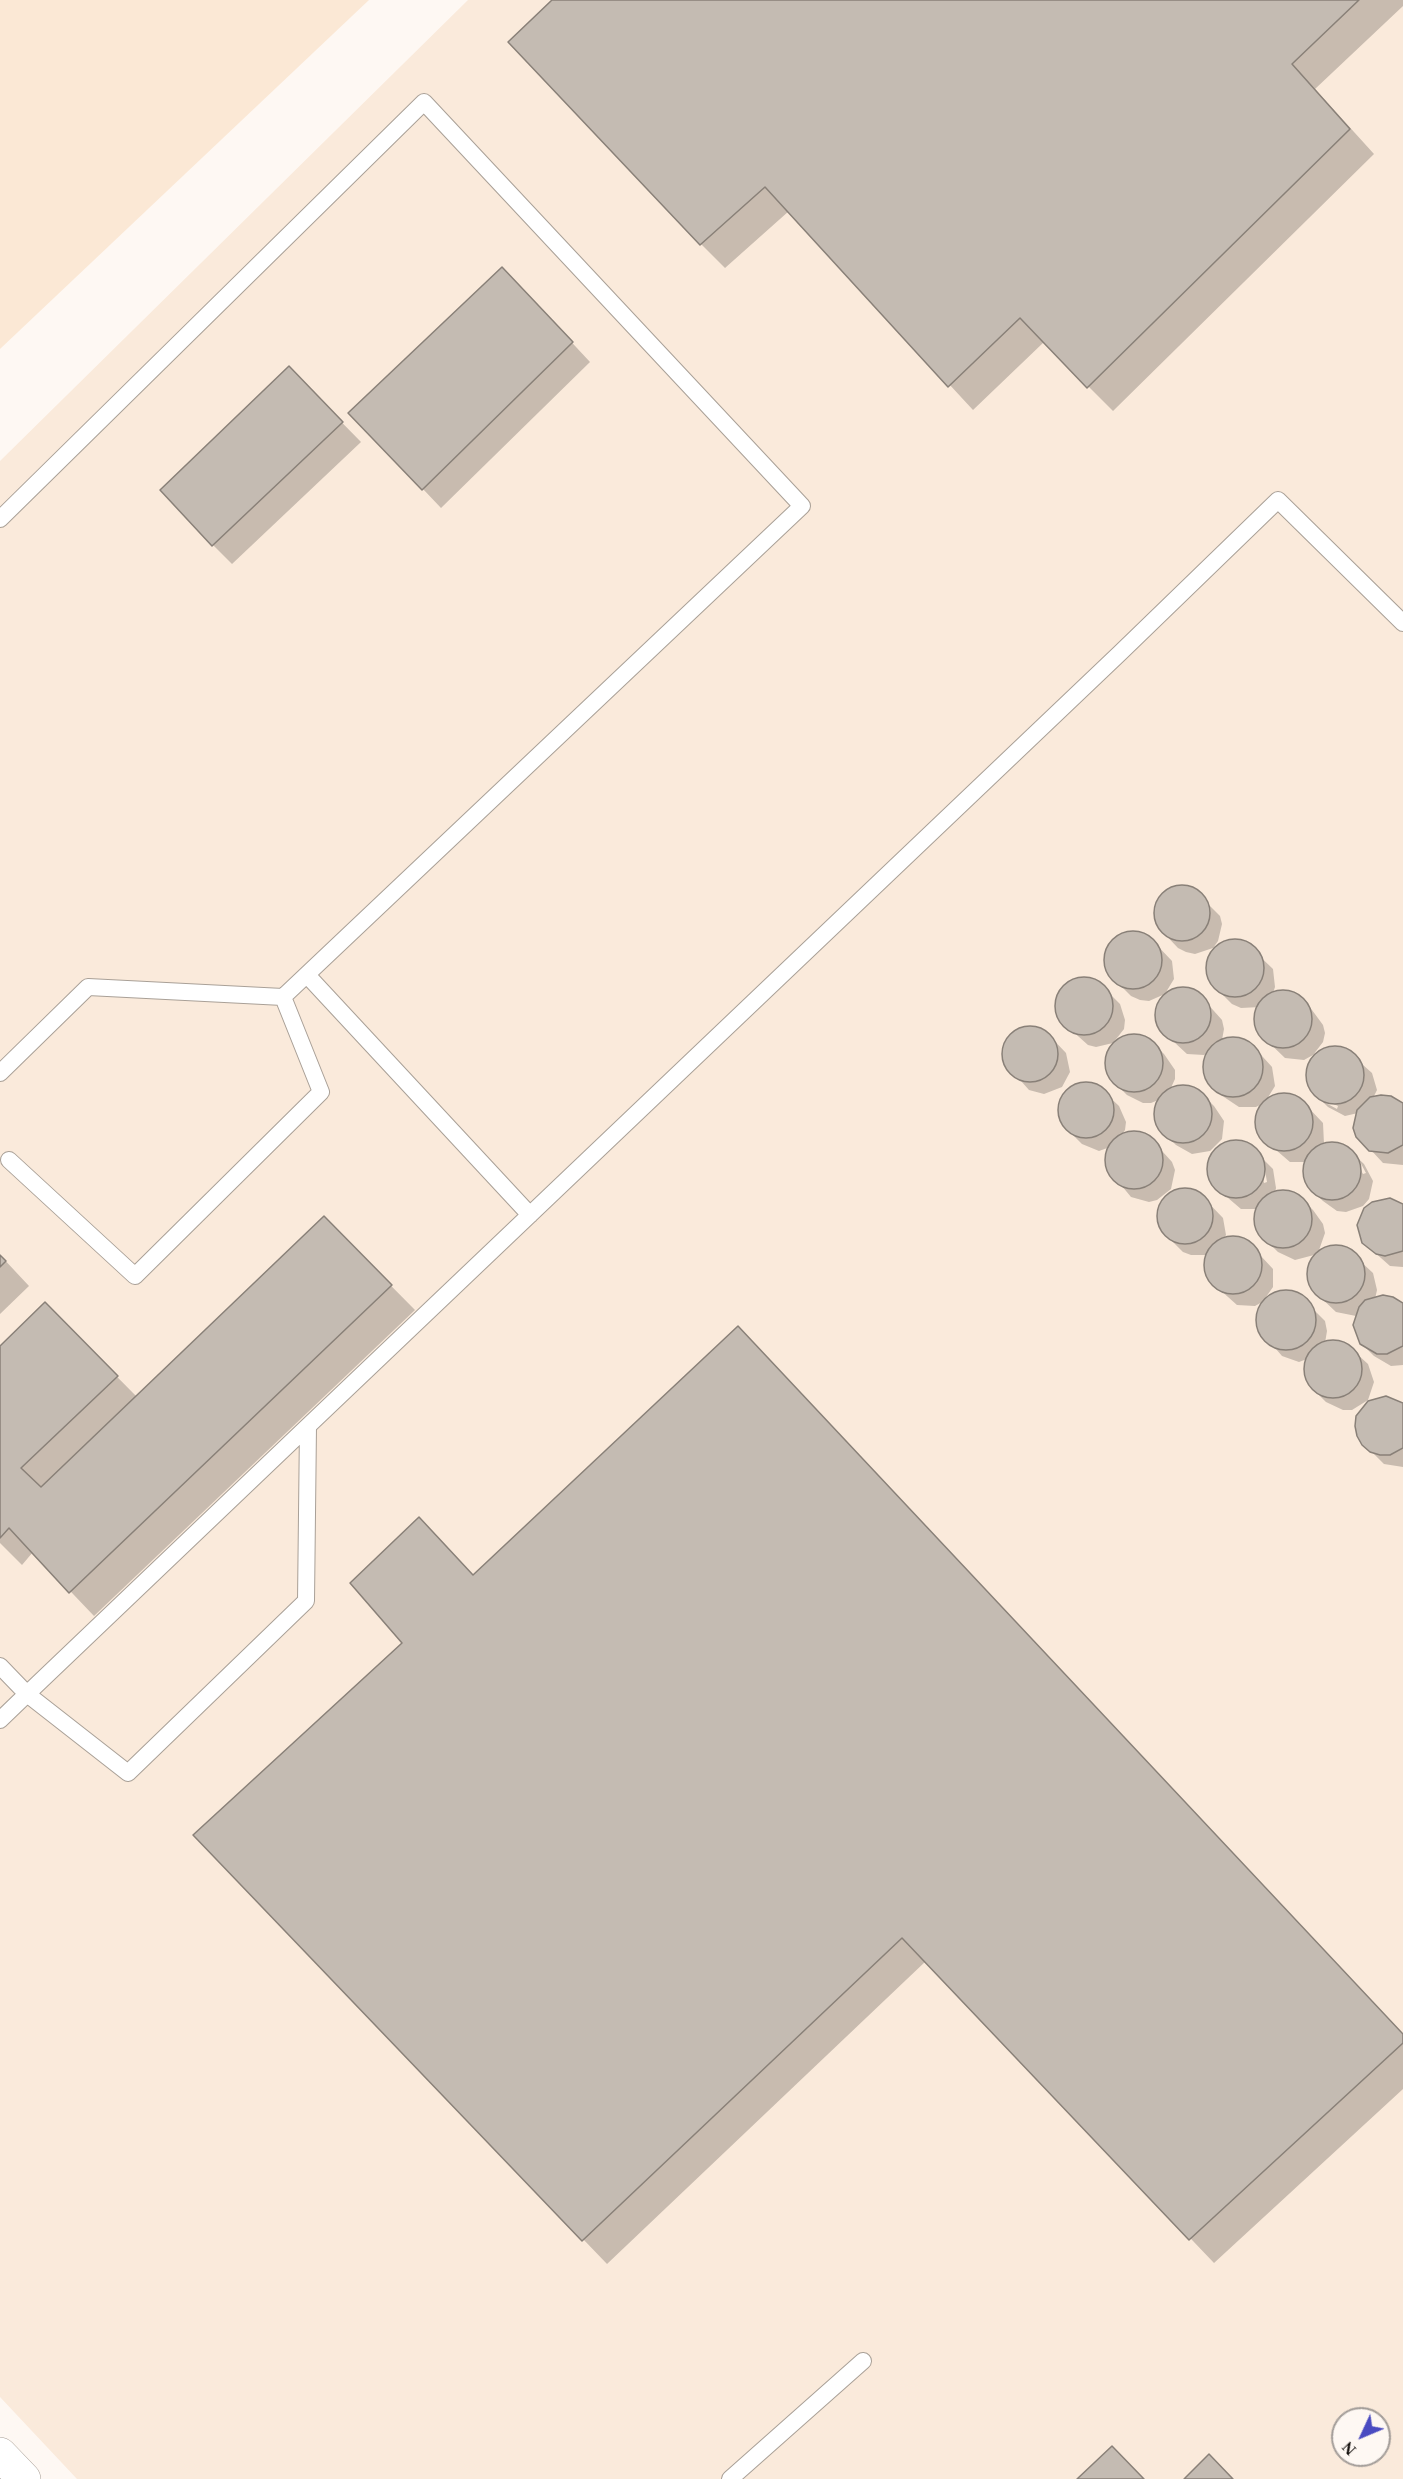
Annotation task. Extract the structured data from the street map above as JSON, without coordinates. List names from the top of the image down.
{
  "north": "bottom left"
}
